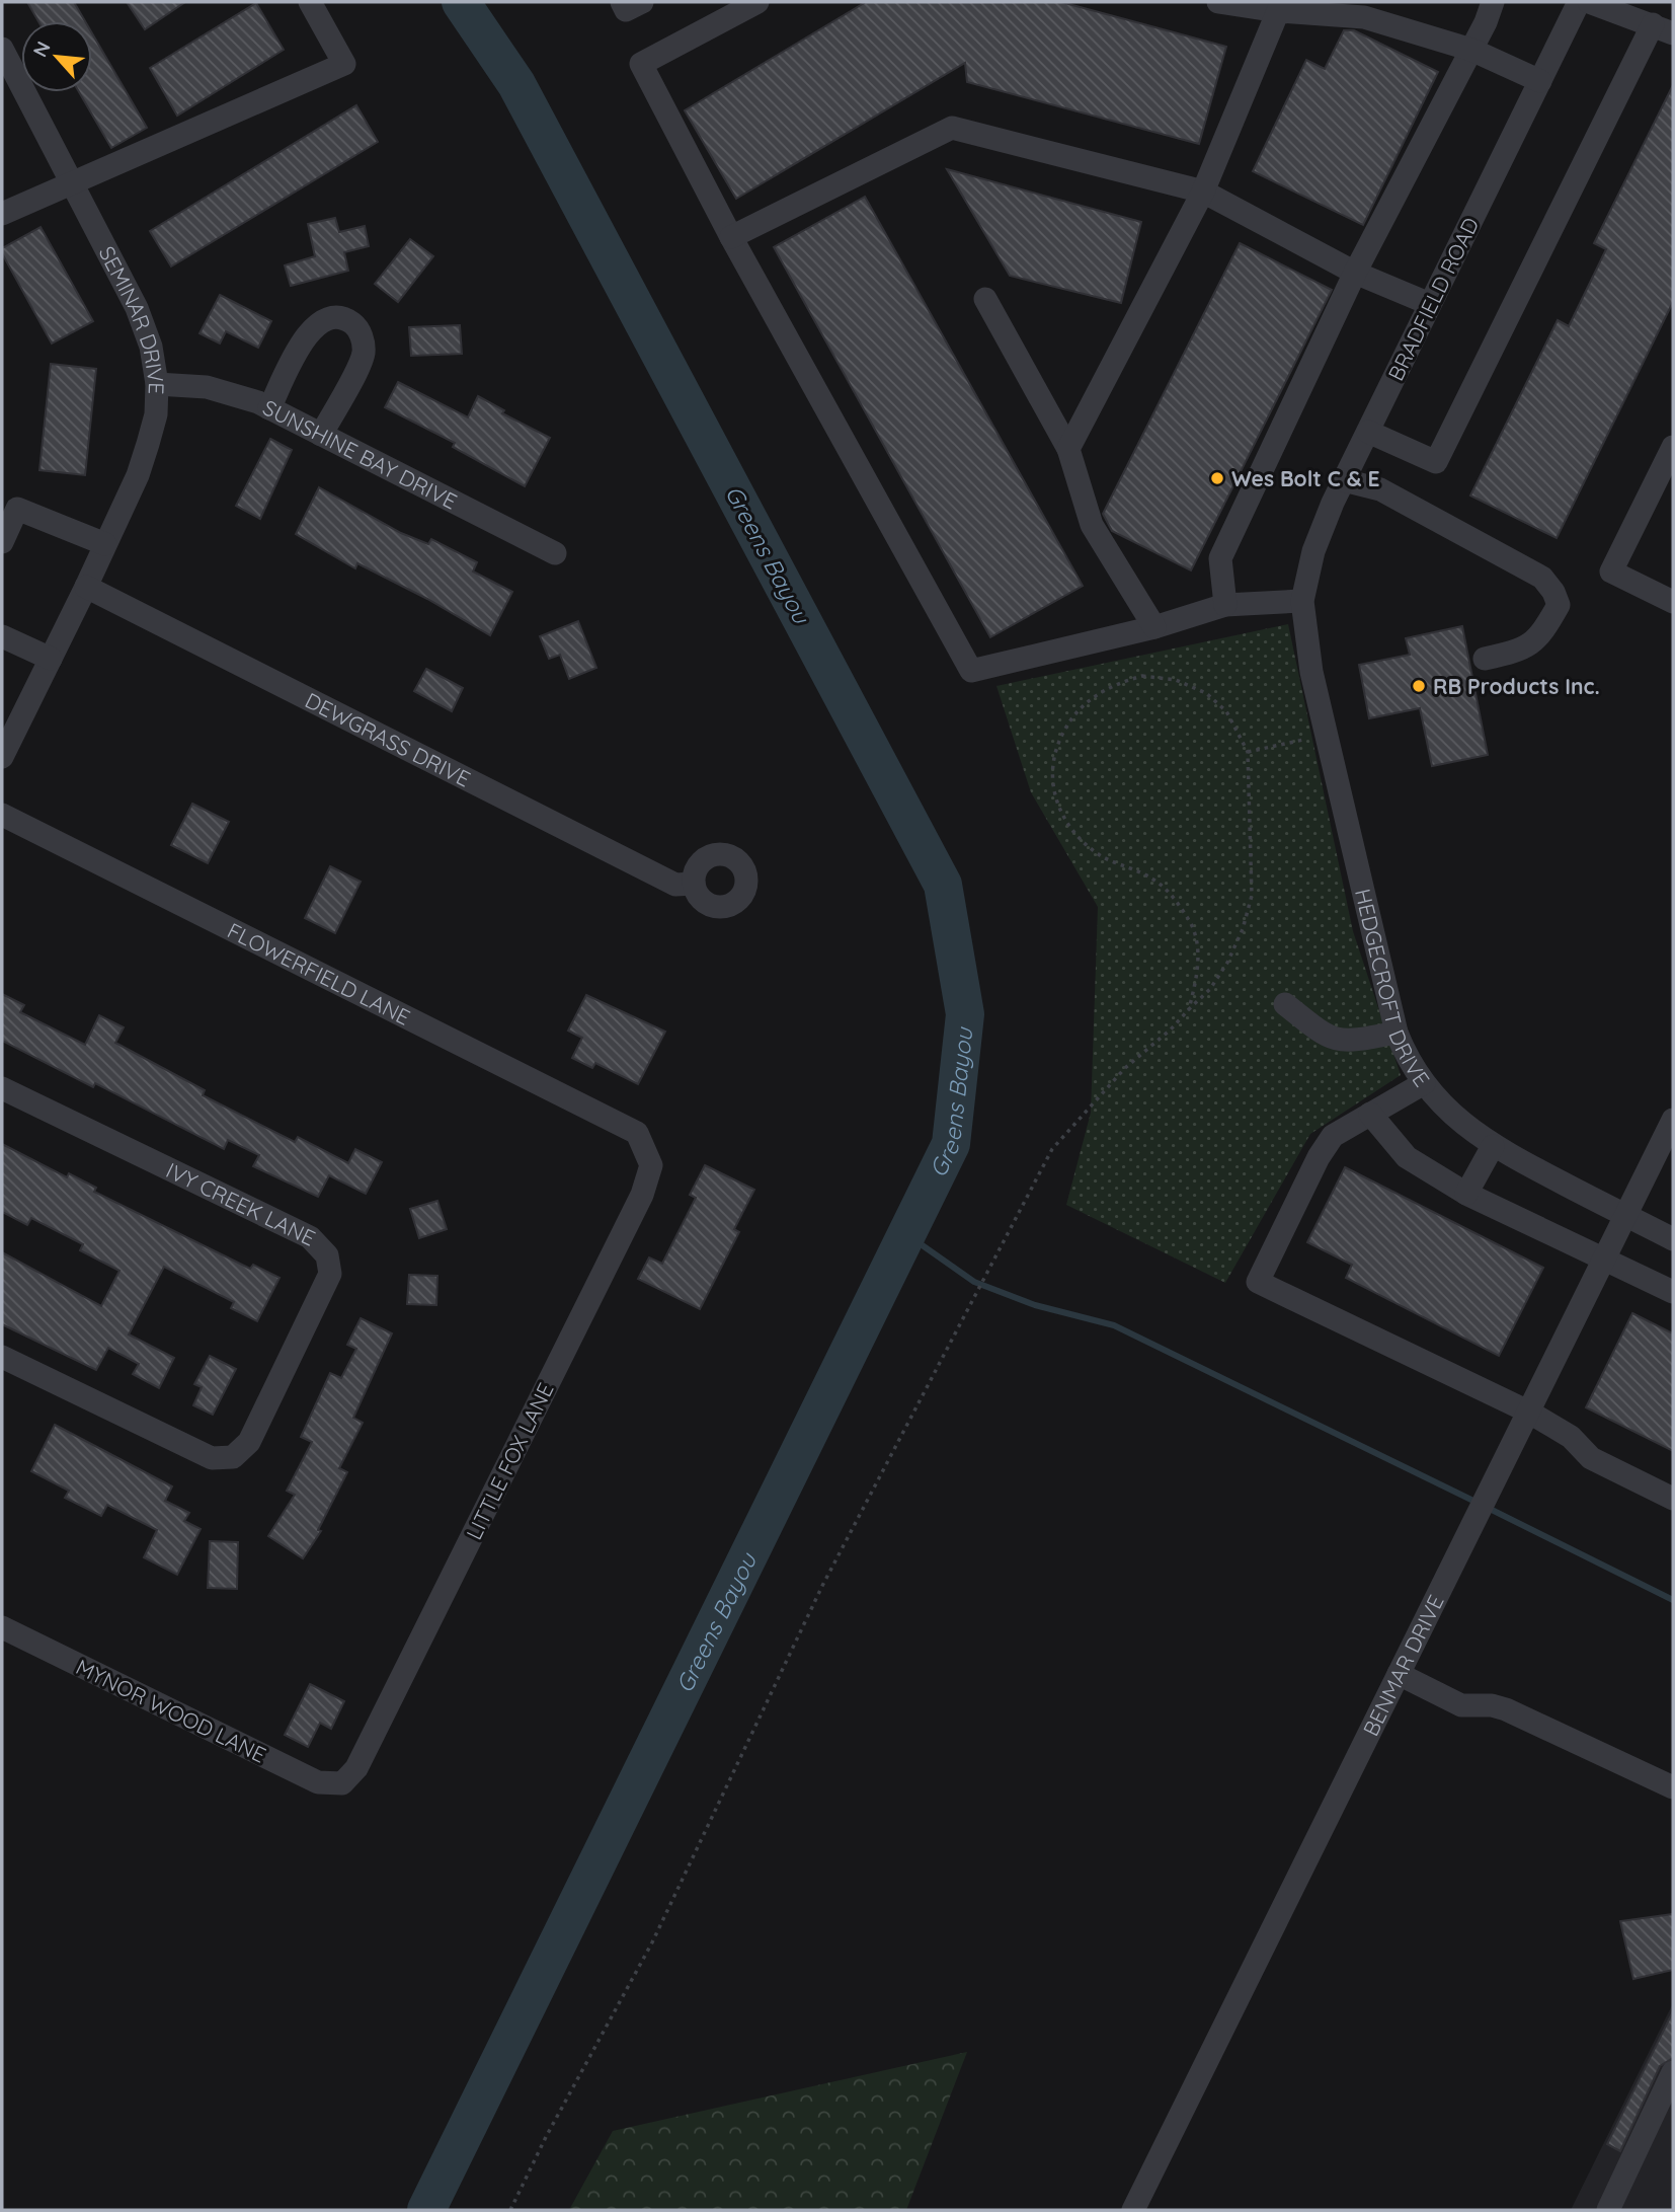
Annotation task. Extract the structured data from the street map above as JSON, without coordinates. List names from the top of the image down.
{
  "streets": {
    "street": [
      "BRADFIELD ROAD",
      "SEMINAR DRIVE",
      "SUNSHINE BAY DRIVE",
      "DEWGRASS DRIVE",
      "FLOWERFIELD LANE",
      "HEDGECROFT DRIVE",
      "IVY CREEK LANE",
      "LITTLE FOX LANE",
      "BENMAR DRIVE",
      "MYNOR WOOD LANE"
    ]
  },
  "crossings": [
    ["BRADFIELD ROAD", "HEDGECROFT DRIVE"],
    ["SEMINAR DRIVE", "SUNSHINE BAY DRIVE"],
    ["SEMINAR DRIVE", "DEWGRASS DRIVE"],
    ["FLOWERFIELD LANE", "LITTLE FOX LANE"],
    ["HEDGECROFT DRIVE", "BENMAR DRIVE"],
    ["LITTLE FOX LANE", "MYNOR WOOD LANE"]
  ],
  "water": ["Greens Bayou"],
  "places": ["Wes Bolt C & E", "RB Products Inc."],
  "north": "top left"
}
